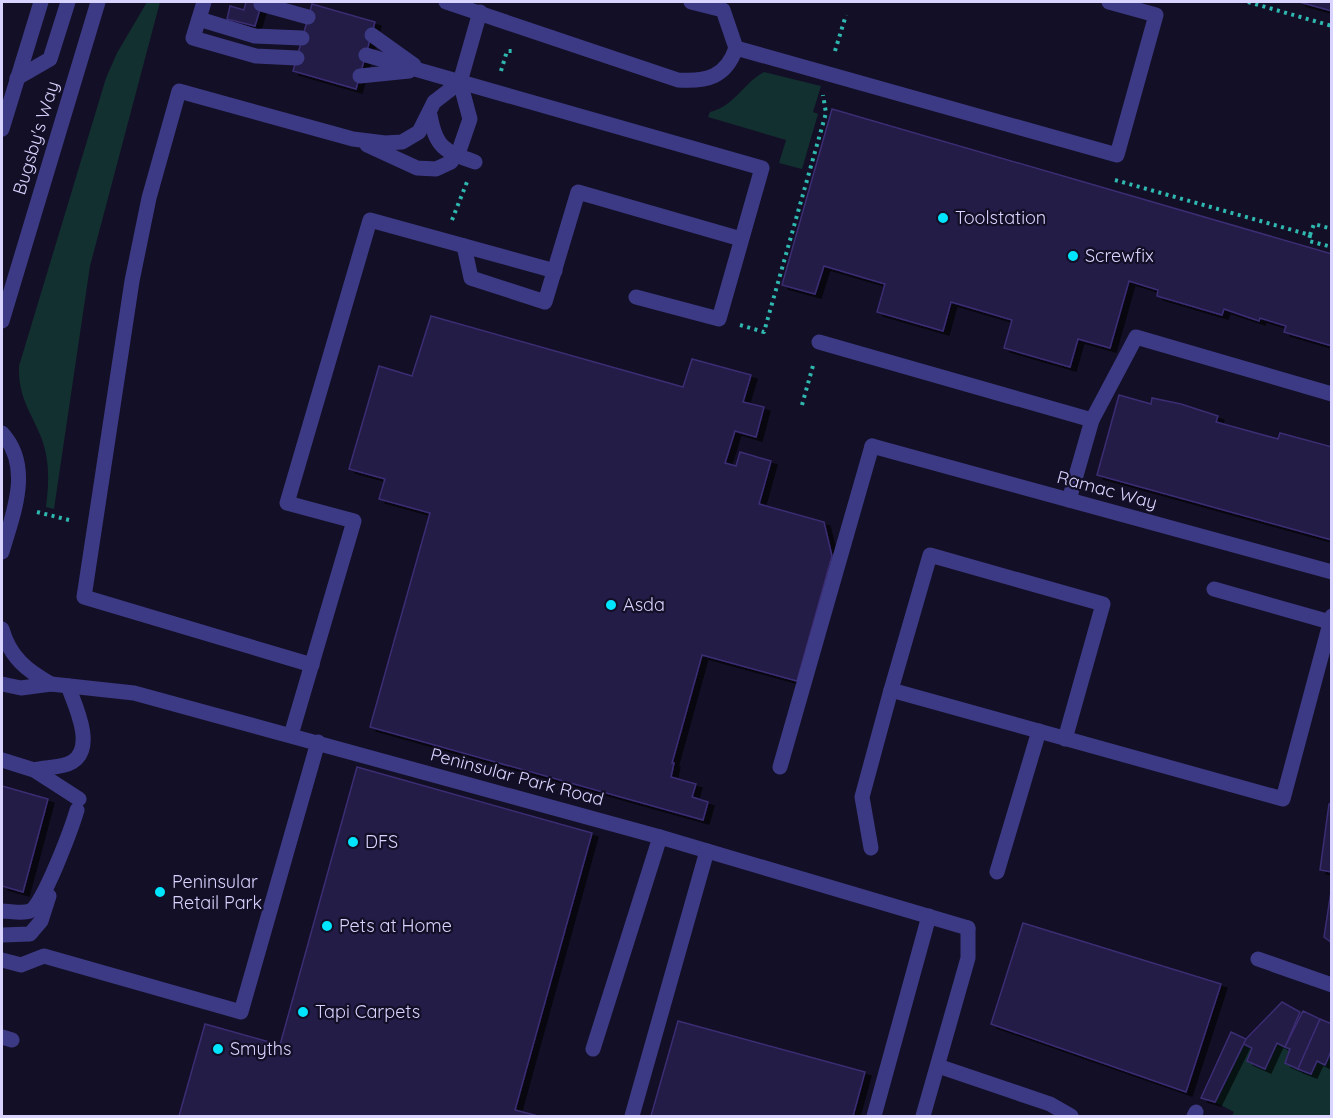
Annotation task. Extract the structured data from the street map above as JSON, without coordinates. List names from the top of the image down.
{
  "streets": {
    "street": ["Bugsby's Way", "Ramac Way", "Peninsular Park Road"]
  },
  "places": [
    "Toolstation",
    "Screwfix",
    "Asda",
    "DFS",
    "Peninsular Retail Park",
    "Pets at Home",
    "Tapi Carpets",
    "Smyths"
  ]
}
